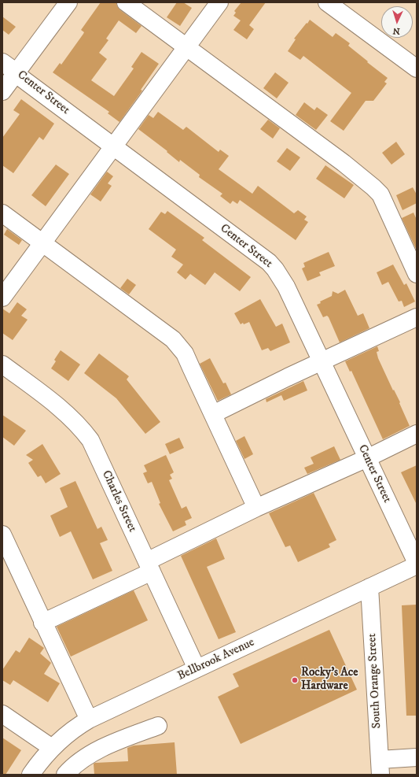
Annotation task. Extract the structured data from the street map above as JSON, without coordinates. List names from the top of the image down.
{
  "streets": {
    "main road": [
      "Center Street",
      "Charles Street",
      "Bellbrook Avenue",
      "South Orange Street"
    ]
  },
  "crossings": [
    ["Center Street", "Bellbrook Avenue"],
    ["Charles Street", "Bellbrook Avenue"],
    ["Bellbrook Avenue", "South Orange Street"]
  ],
  "places": ["Rocky's Ace Hardware"],
  "north": "bottom"
}
